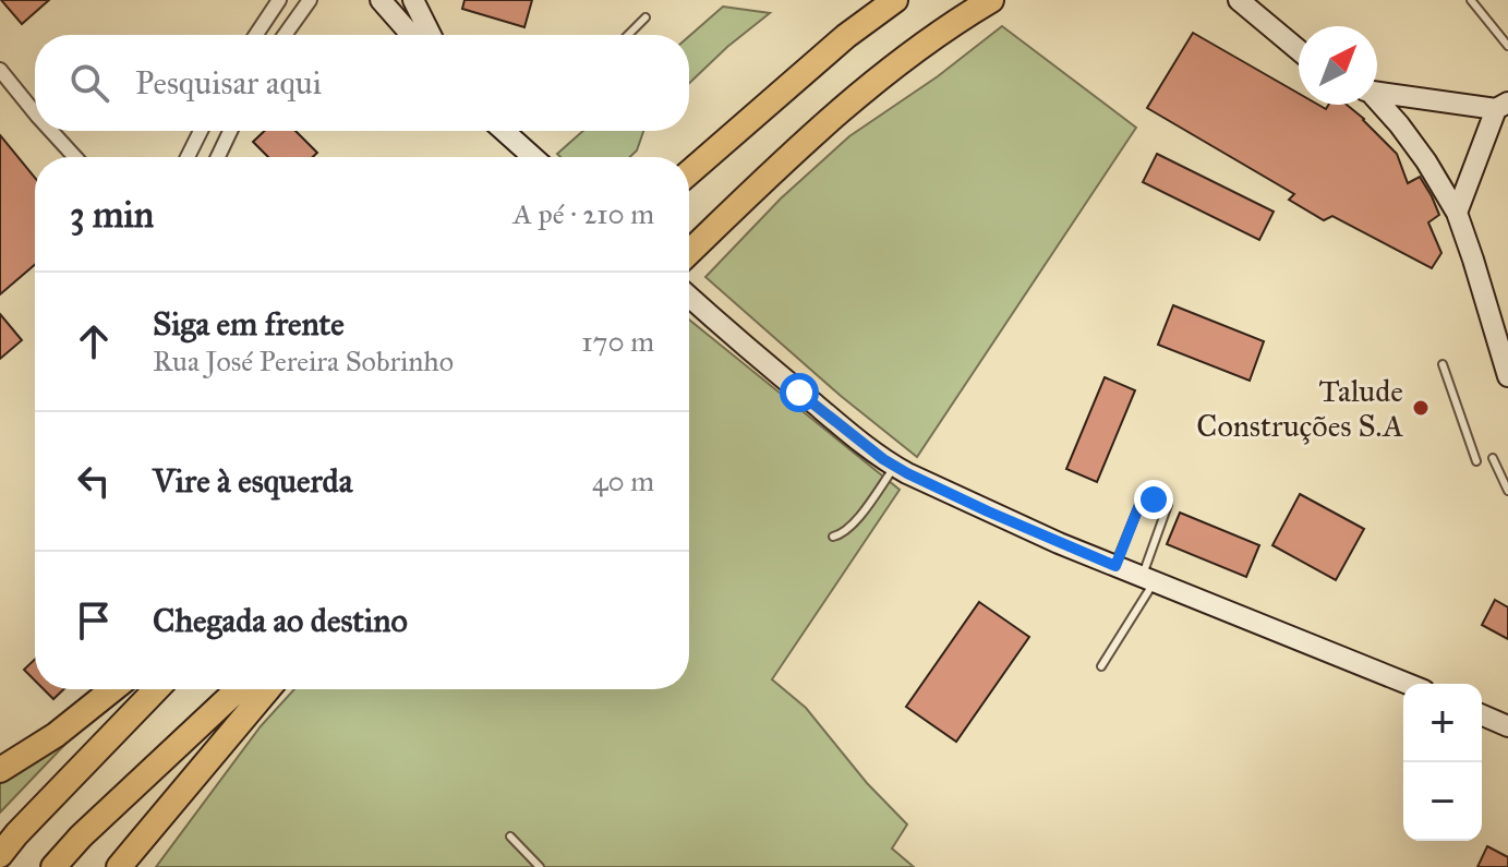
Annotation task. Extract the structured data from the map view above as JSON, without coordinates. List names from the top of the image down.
{
  "places": ["Talude Construções S.A"],
  "north": "top right",
  "page": {
    "search": "Pesquisar aqui",
    "heading": ["3 min", "A pé · 210 m"],
    "list": [
      ["Siga em frente", "Rua José Pereira Sobrinho", "170 m"],
      ["Vire à esquerda", "40 m"],
      "Chegada ao destino"
    ],
    "map_buttons": ["+", "−"]
  }
}
